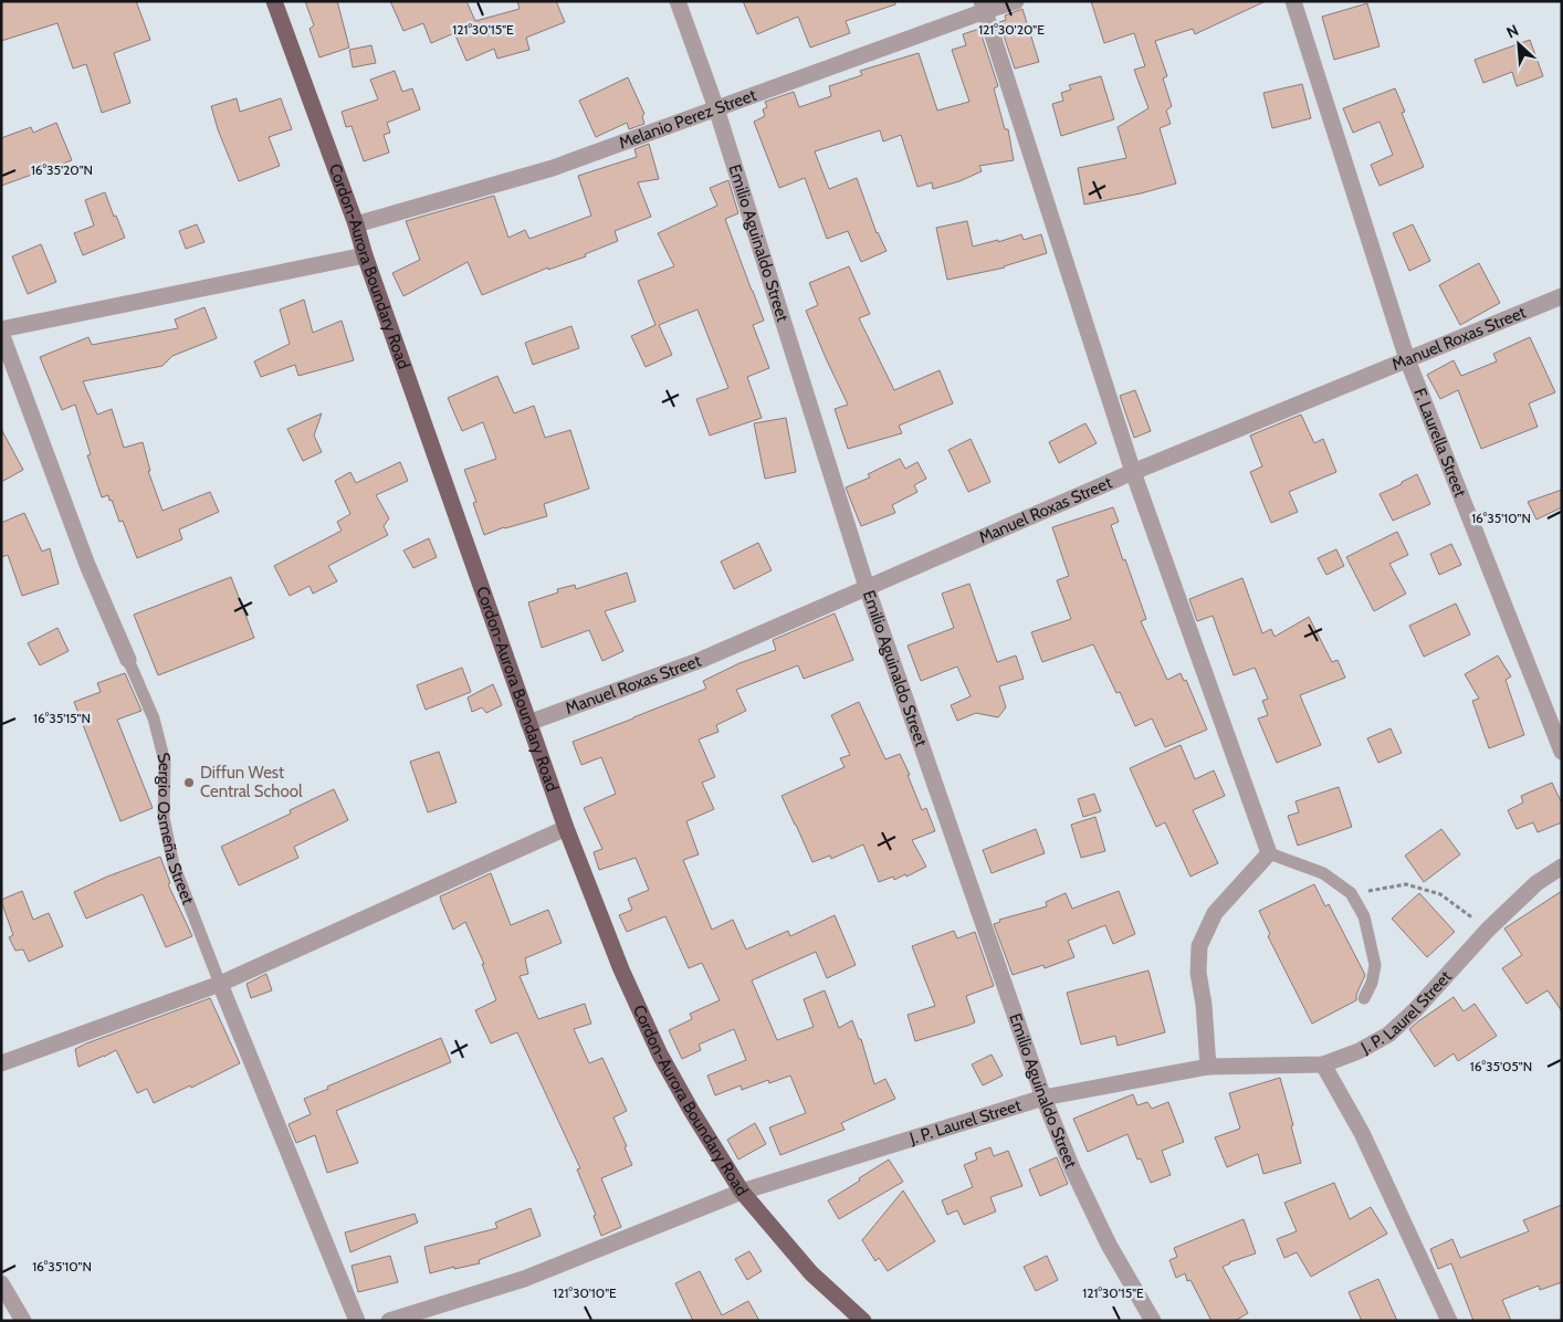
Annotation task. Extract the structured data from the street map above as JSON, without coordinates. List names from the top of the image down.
{
  "streets": {
    "main road": ["Cordon-Aurora Boundary Road"],
    "street": [
      "Melanio Perez Street",
      "Emilio Aguinaldo Street",
      "Manuel Roxas Street",
      "F. Laurella Street",
      "Sergio Osmeña Street",
      "J. P. Laurel Street"
    ]
  },
  "crossings": [
    ["Melanio Perez Street", "Emilio Aguinaldo Street"],
    ["Melanio Perez Street", "Cordon-Aurora Boundary Road"],
    ["Emilio Aguinaldo Street", "Manuel Roxas Street"],
    ["Emilio Aguinaldo Street", "J. P. Laurel Street"],
    ["Cordon-Aurora Boundary Road", "Manuel Roxas Street"],
    ["Cordon-Aurora Boundary Road", "J. P. Laurel Street"],
    ["Manuel Roxas Street", "F. Laurella Street"]
  ],
  "places": ["Diffun West Central School"],
  "north": "top left",
  "coordinates": [
    "121°30'15\"E",
    "121°30'20\"E",
    "16°35'20\"N",
    "16°35'10\"N",
    "16°35'15\"N",
    "16°35'05\"N",
    "121°30'10\"E"
  ]
}
